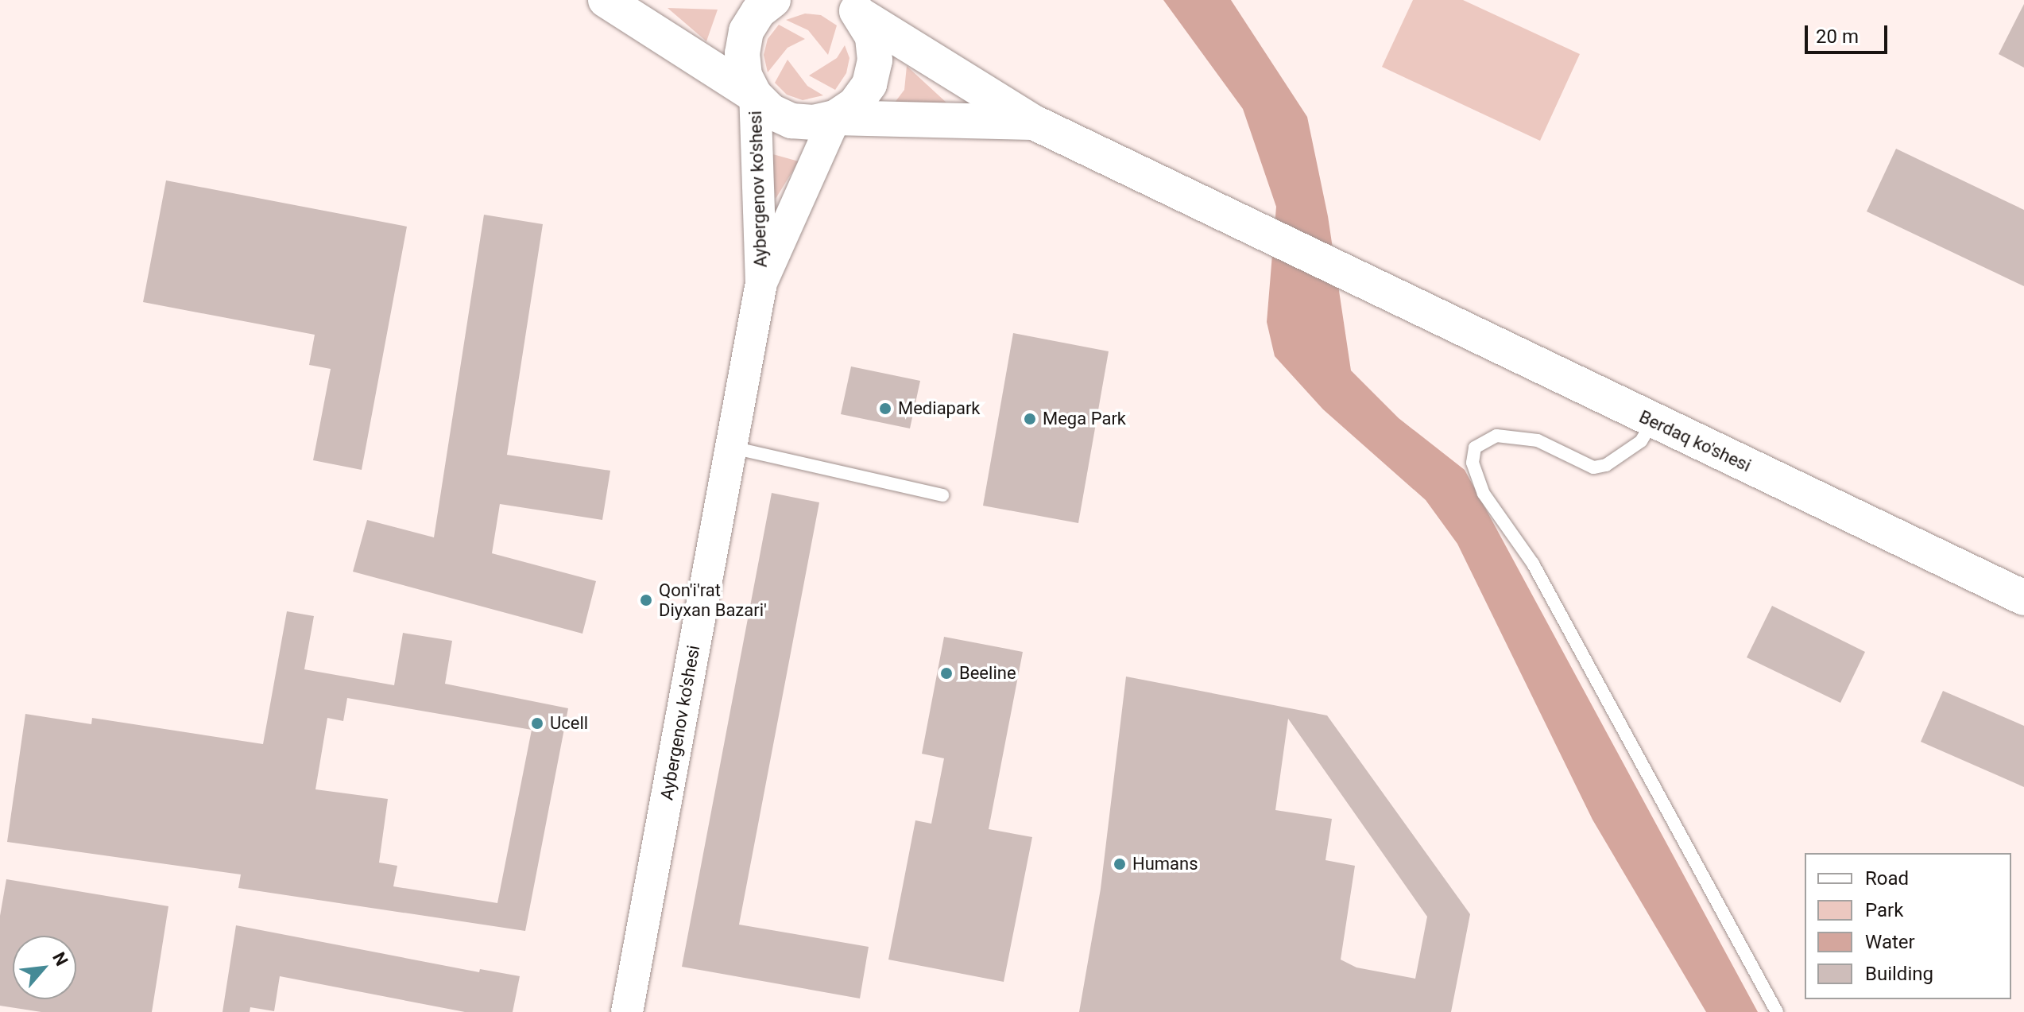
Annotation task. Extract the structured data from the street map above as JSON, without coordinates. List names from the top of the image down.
{
  "streets": {
    "main road": ["Berdaq ko'shesi"],
    "street": ["Aybergenov ko'shesi"]
  },
  "places": [
    "Mediapark",
    "Mega Park",
    "Qon'i'rat Diyxan Bazari'",
    "Beeline",
    "Ucell",
    "Humans"
  ],
  "legend": [
    "Road",
    "Park",
    "Water",
    "Building"
  ],
  "scale_bar": "20 m",
  "north": "top right"
}
